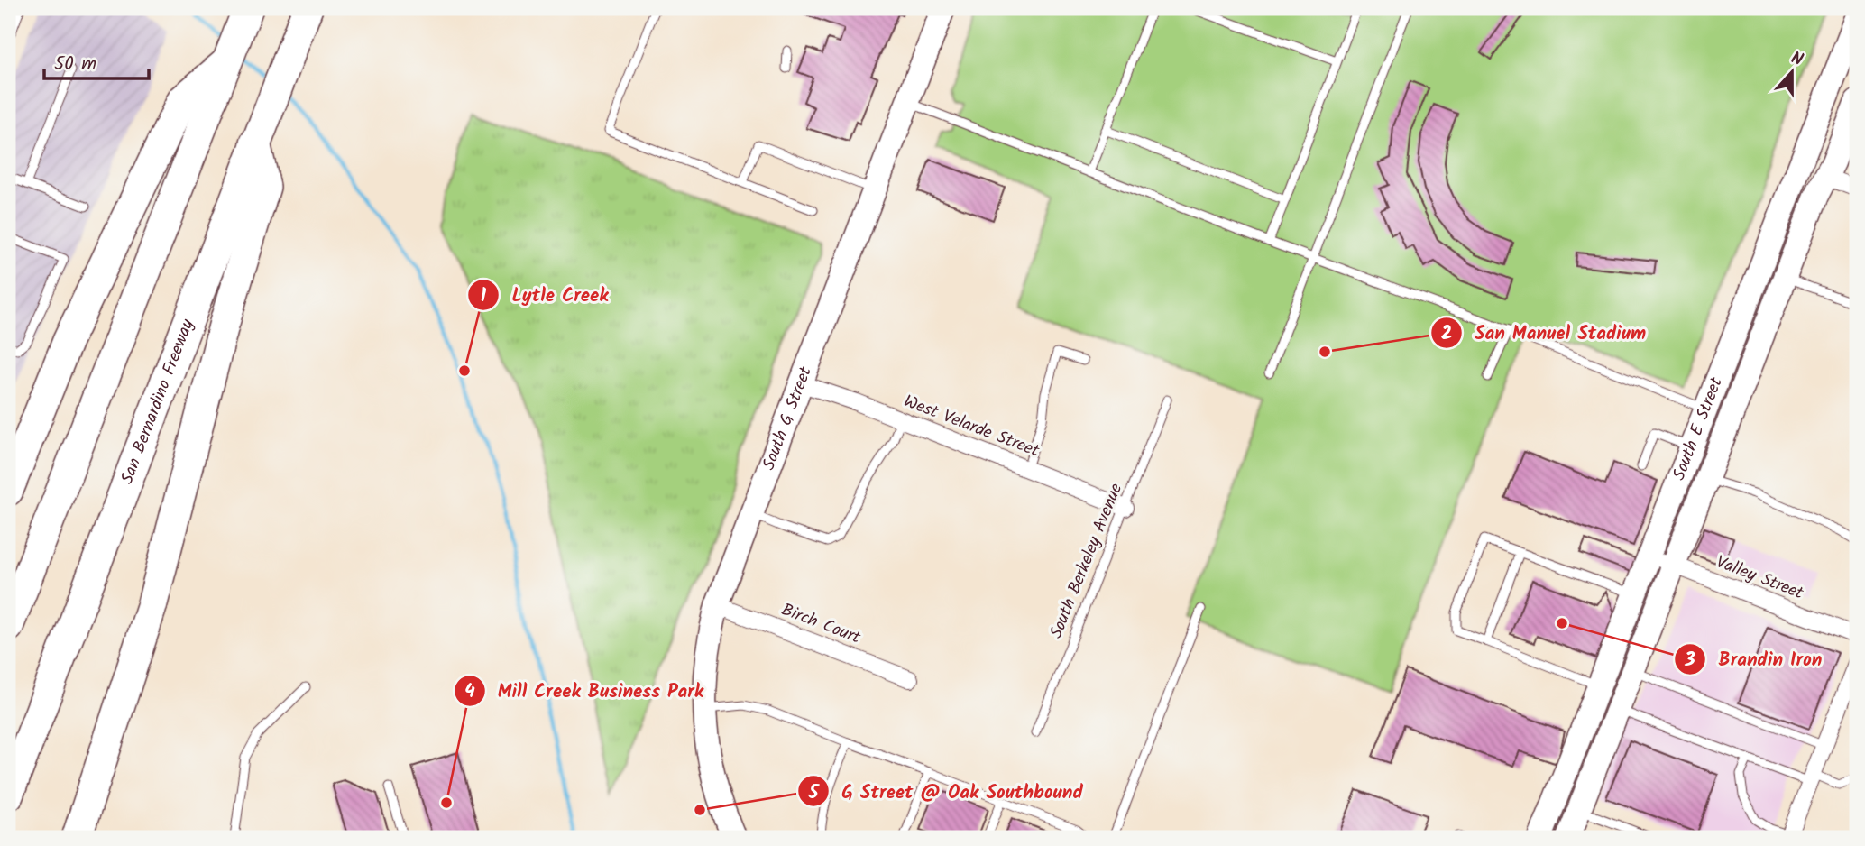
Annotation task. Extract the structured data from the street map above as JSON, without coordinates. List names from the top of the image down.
{
  "streets": {
    "highway": ["San Bernardino Freeway"],
    "main road": ["South G Street", "South E Street"],
    "street": ["West Velarde Street", "Valley Street", "Birch Court"],
    "lane": ["South Berkeley Avenue"]
  },
  "crossings": [
    ["South G Street", "West Velarde Street"],
    ["South G Street", "Birch Court"],
    ["West Velarde Street", "South Berkeley Avenue"],
    ["South E Street", "Valley Street"]
  ],
  "places": [
    "San Manuel Stadium",
    "Lytle Creek",
    "Brandin Iron",
    "Mill Creek Business Park",
    "G Street @ Oak Southbound"
  ],
  "scale_bar": "50 m",
  "north": "top"
}
